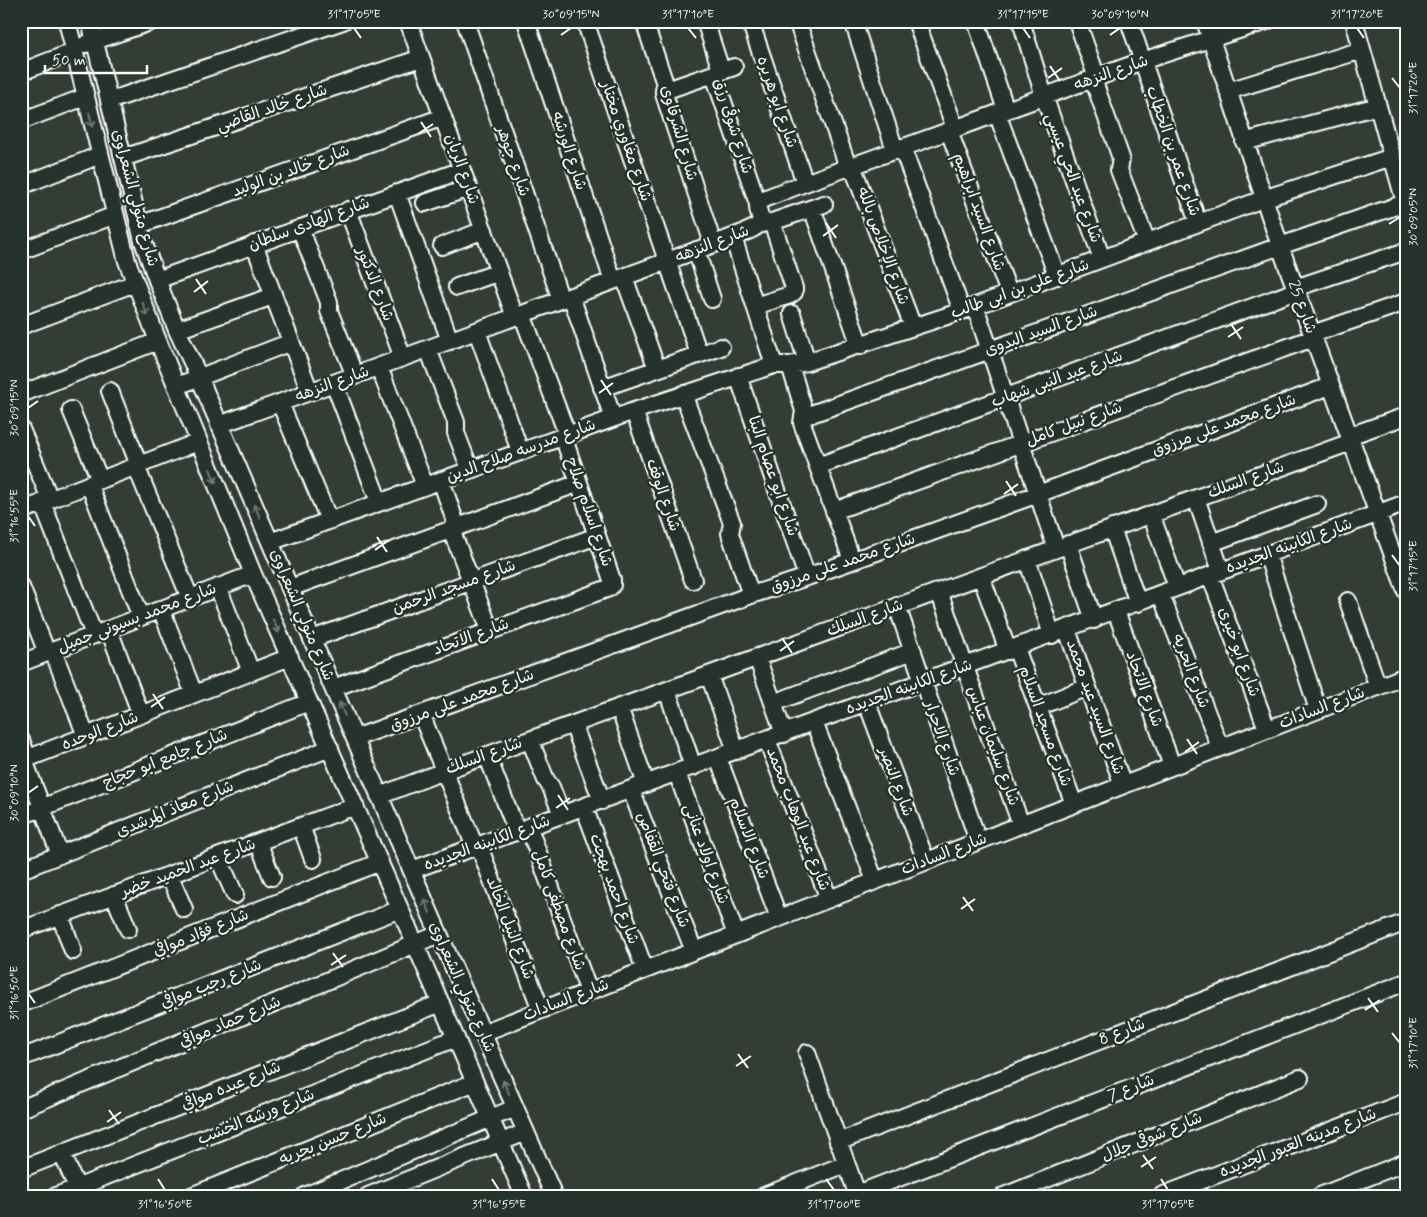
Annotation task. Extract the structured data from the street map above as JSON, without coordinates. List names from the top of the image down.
{
  "streets": {
    "street": [
      "شارع النزهه",
      "شارع ابو هريره",
      "شارع خالد القاضي",
      "شارع شوقى رزق",
      "شارع الشرقاوى",
      "شارع مغاوري مختار",
      "شارع الورشه",
      "شارع عمر بن الخطاب",
      "شارع جوهر",
      "شارع الريان",
      "شارع خالد بن الوليد",
      "شارع عبد الحي عيسي",
      "شارع متولي الشعراوى",
      "شارع السيد ابراهيم",
      "شارع الهادى سلطان",
      "شارع الإخلاص بالله",
      "شارع الدكتور",
      "شارع على بن ابى طالب",
      "شارع 25",
      "شارع السيد البدوى",
      "شارع عبد النبى شهاب",
      "شارع نبيل كامل",
      "شارع محمد على مرزوق",
      "شارع مدرسه صلاح الدين",
      "شارع ابو عصام البنا",
      "شارع السلك",
      "شارع الوقف",
      "شارع اسلام صلاح",
      "شارع الكابينه الجديده",
      "شارع مسجد الرحمن",
      "شارع محمد بسيونى جميل",
      "شارع الاتحاد",
      "شارع ابو خيرى",
      "شارع الحريه",
      "شارع السيد عيد محمد",
      "شارع السادات",
      "شارع مسجد السلام",
      "شارع الوحده",
      "شارع الاحرار",
      "شارع سليمان عباس",
      "شارع جامع ابو حجاج",
      "شارع النصر",
      "شارع معاذ المرشدى",
      "شارع عبد الوهاب محمد",
      "شارع الاسلام",
      "شارع اولاد عنانى",
      "شارع عبد الحميد خضر",
      "شارع فتحي القفاص",
      "شارع احمد بهجت",
      "شارع مصطفى كامل",
      "شارع النيل الخالد",
      "شارع فؤاد موافي",
      "شارع رجب موافي",
      "شارع حماد موافي",
      "شارع 8",
      "شارع عبده موافي",
      "شارع 7",
      "شارع ورشه الخشب",
      "شارع شوقى جلال",
      "شارع حسن بحريه",
      "شارع مدينه العبور الجديده"
    ]
  },
  "crossings": [
    ["شارع النزهه", "شارع ابو هريره"],
    ["شارع النزهه", "شارع شوقى رزق"],
    ["شارع النزهه", "شارع الشرقاوى"],
    ["شارع النزهه", "شارع مغاوري مختار"],
    ["شارع النزهه", "شارع الورشه"],
    ["شارع النزهه", "شارع عمر بن الخطاب"],
    ["شارع النزهه", "شارع جوهر"],
    ["شارع النزهه", "شارع الريان"],
    ["شارع النزهه", "شارع عبد الحي عيسي"],
    ["شارع النزهه", "شارع متولي الشعراوى"],
    ["شارع النزهه", "شارع السيد ابراهيم"],
    ["شارع النزهه", "شارع الإخلاص بالله"],
    ["شارع النزهه", "شارع الدكتور"],
    ["شارع النزهه", "شارع 25"],
    ["شارع النزهه", "شارع اسلام صلاح"],
    ["شارع خالد القاضي", "شارع الريان"],
    ["شارع خالد القاضي", "شارع متولي الشعراوى"],
    ["شارع عمر بن الخطاب", "شارع على بن ابى طالب"],
    ["شارع جوهر", "شارع مدرسه صلاح الدين"],
    ["شارع الريان", "شارع خالد بن الوليد"],
    ["شارع الريان", "شارع الهادى سلطان"],
    ["شارع الريان", "شارع اسلام صلاح"],
    ["شارع خالد بن الوليد", "شارع متولي الشعراوى"],
    ["شارع عبد الحي عيسي", "شارع على بن ابى طالب"],
    ["شارع متولي الشعراوى", "شارع الهادى سلطان"],
    ["شارع متولي الشعراوى", "شارع محمد على مرزوق"],
    ["شارع متولي الشعراوى", "شارع مدرسه صلاح الدين"],
    ["شارع متولي الشعراوى", "شارع السلك"],
    ["شارع متولي الشعراوى", "شارع الكابينه الجديده"],
    ["شارع متولي الشعراوى", "شارع مسجد الرحمن"],
    ["شارع متولي الشعراوى", "شارع محمد بسيونى جميل"],
    ["شارع متولي الشعراوى", "شارع الاتحاد"],
    ["شارع متولي الشعراوى", "شارع السادات"],
    ["شارع متولي الشعراوى", "شارع الوحده"],
    ["شارع متولي الشعراوى", "شارع جامع ابو حجاج"],
    ["شارع متولي الشعراوى", "شارع معاذ المرشدى"],
    ["شارع متولي الشعراوى", "شارع عبد الحميد خضر"],
    ["شارع متولي الشعراوى", "شارع فؤاد موافي"],
    ["شارع متولي الشعراوى", "شارع رجب موافي"],
    ["شارع متولي الشعراوى", "شارع حماد موافي"],
    ["شارع متولي الشعراوى", "شارع عبده موافي"],
    ["شارع متولي الشعراوى", "شارع ورشه الخشب"],
    ["شارع متولي الشعراوى", "شارع حسن بحريه"],
    ["شارع السيد ابراهيم", "شارع على بن ابى طالب"],
    ["شارع الهادى سلطان", "شارع الدكتور"],
    ["شارع الإخلاص بالله", "شارع على بن ابى طالب"],
    ["شارع على بن ابى طالب", "شارع 25"],
    ["شارع على بن ابى طالب", "شارع مدرسه صلاح الدين"],
    ["شارع 25", "شارع السيد البدوى"],
    ["شارع 25", "شارع عبد النبى شهاب"],
    ["شارع 25", "شارع نبيل كامل"],
    ["شارع 25", "شارع محمد على مرزوق"],
    ["شارع 25", "شارع السلك"],
    ["شارع 25", "شارع الكابينه الجديده"],
    ["شارع محمد على مرزوق", "شارع ابو عصام البنا"],
    ["شارع محمد على مرزوق", "شارع النيل الخالد"],
    ["شارع مدرسه صلاح الدين", "شارع ابو عصام البنا"],
    ["شارع مدرسه صلاح الدين", "شارع الوقف"],
    ["شارع مدرسه صلاح الدين", "شارع اسلام صلاح"],
    ["شارع السلك", "شارع ابو خيرى"],
    ["شارع السلك", "شارع السيد عيد محمد"],
    ["شارع السلك", "شارع مسجد السلام"],
    ["شارع السلك", "شارع الاحرار"],
    ["شارع السلك", "شارع سليمان عباس"],
    ["شارع السلك", "شارع فتحي القفاص"],
    ["شارع السلك", "شارع مصطفى كامل"],
    ["شارع السلك", "شارع النيل الخالد"],
    ["شارع اسلام صلاح", "شارع مسجد الرحمن"],
    ["شارع اسلام صلاح", "شارع الاتحاد"],
    ["شارع الكابينه الجديده", "شارع الاتحاد"],
    ["شارع الكابينه الجديده", "شارع ابو خيرى"],
    ["شارع الكابينه الجديده", "شارع الحريه"],
    ["شارع الكابينه الجديده", "شارع السيد عيد محمد"],
    ["شارع الكابينه الجديده", "شارع مسجد السلام"],
    ["شارع الكابينه الجديده", "شارع الاحرار"],
    ["شارع الكابينه الجديده", "شارع سليمان عباس"],
    ["شارع الكابينه الجديده", "شارع النصر"],
    ["شارع الكابينه الجديده", "شارع عبد الوهاب محمد"],
    ["شارع الكابينه الجديده", "شارع الاسلام"],
    ["شارع الكابينه الجديده", "شارع اولاد عنانى"],
    ["شارع الكابينه الجديده", "شارع فتحي القفاص"],
    ["شارع الكابينه الجديده", "شارع احمد بهجت"],
    ["شارع الكابينه الجديده", "شارع مصطفى كامل"],
    ["شارع الكابينه الجديده", "شارع النيل الخالد"],
    ["شارع الاتحاد", "شارع السادات"],
    ["شارع ابو خيرى", "شارع السادات"],
    ["شارع الحريه", "شارع السادات"],
    ["شارع السيد عيد محمد", "شارع السادات"],
    ["شارع السادات", "شارع مسجد السلام"],
    ["شارع السادات", "شارع الاحرار"],
    ["شارع السادات", "شارع سليمان عباس"],
    ["شارع السادات", "شارع النصر"],
    ["شارع السادات", "شارع عبد الوهاب محمد"],
    ["شارع السادات", "شارع الاسلام"],
    ["شارع السادات", "شارع اولاد عنانى"],
    ["شارع السادات", "شارع فتحي القفاص"],
    ["شارع السادات", "شارع احمد بهجت"],
    ["شارع السادات", "شارع مصطفى كامل"],
    ["شارع السادات", "شارع النيل الخالد"]
  ],
  "scale_bar": "50 m",
  "coordinates": [
    "31°17'05\"E",
    "30°09'15\"N",
    "31°17'10\"E",
    "31°17'15\"E",
    "30°09'10\"N",
    "31°17'20\"E",
    "30°09'05\"N",
    "31°16'55\"E",
    "31°16'50\"E",
    "31°17'00\"E"
  ]
}
